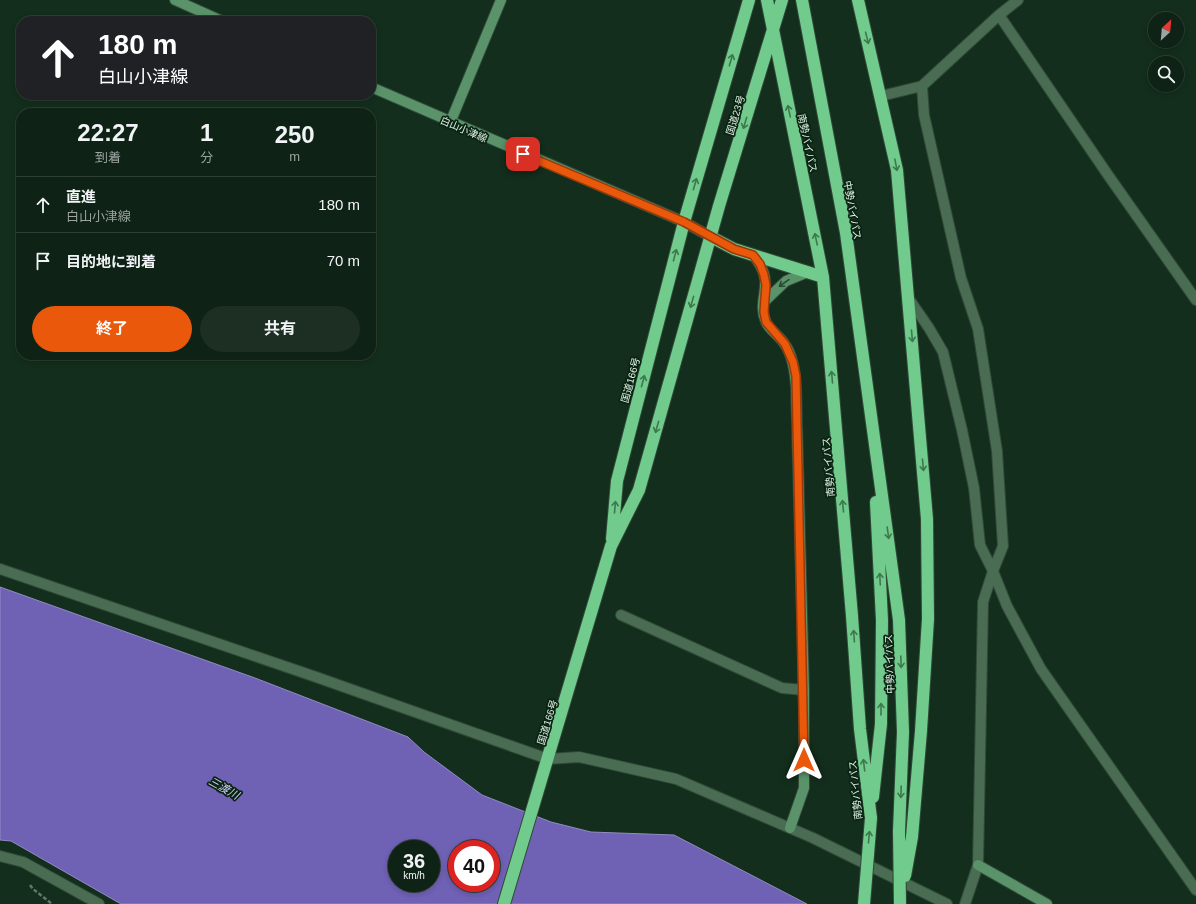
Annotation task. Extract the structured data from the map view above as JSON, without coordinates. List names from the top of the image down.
{
  "streets": {
    "highway": [
      "国道23号",
      "南勢バイパス",
      "中勢バイパス",
      "国道166号"
    ],
    "street": ["白山小津線"]
  },
  "crossings": [
    ["国道23号", "白山小津線"],
    ["国道23号", "南勢バイパス"],
    ["国道23号", "国道166号"],
    ["白山小津線", "国道166号"],
    ["南勢バイパス", "中勢バイパス"]
  ],
  "water": ["三渡川"],
  "north": "top right",
  "page": {
    "turn": ["180 m", "白山小津線"],
    "eta": [
      "22:27",
      "到着",
      "1",
      "分",
      "250",
      "m"
    ],
    "list": [
      {
        "name": "直進",
        "note": "白山小津線",
        "value": "180 m"
      },
      {
        "name": "目的地に到着",
        "value": "70 m"
      }
    ],
    "buttons": ["終了", "共有"],
    "speed": "36 km/h",
    "limit": "40"
  }
}
